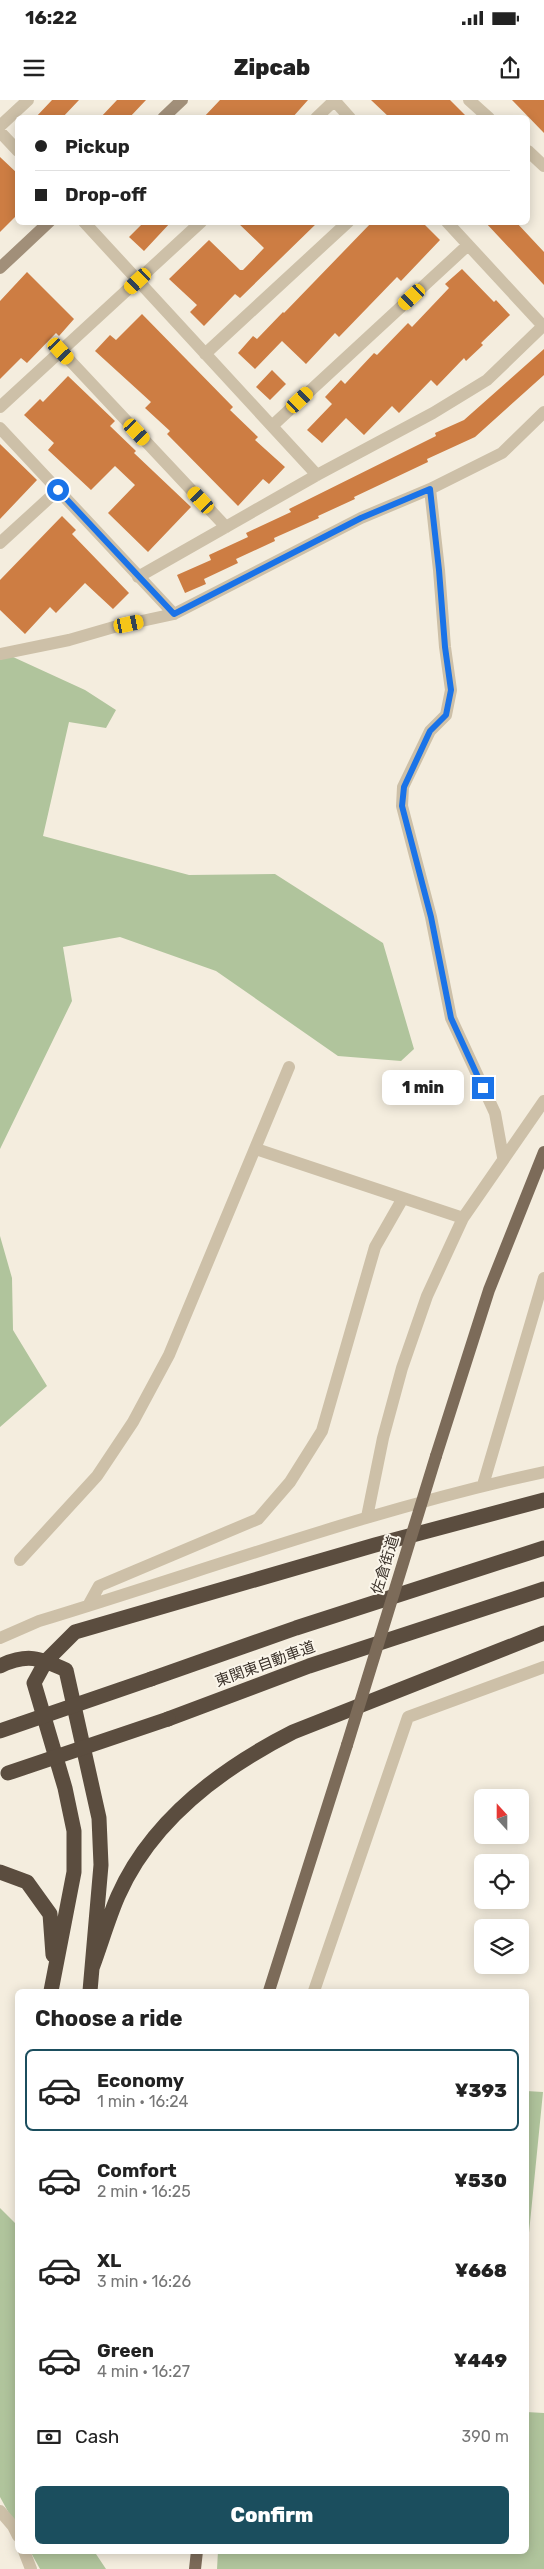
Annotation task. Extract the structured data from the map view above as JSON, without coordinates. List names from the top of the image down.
{
  "streets": {
    "highway": ["東関東自動車道"],
    "main road": ["佐倉街道"]
  },
  "north": "top",
  "page": {
    "status": "16:22",
    "header": "Zipcab",
    "banner": ["Pickup", "Drop-off"],
    "bubble": "1 min",
    "heading": "Choose a ride",
    "list": [
      {
        "name": "Economy",
        "note": "1 min · 16:24",
        "value": "¥393"
      },
      {
        "name": "Comfort",
        "note": "2 min · 16:25",
        "value": "¥530"
      },
      {
        "name": "XL",
        "note": "3 min · 16:26",
        "value": "¥668"
      },
      {
        "name": "Green",
        "note": "4 min · 16:27",
        "value": "¥449"
      }
    ],
    "pay": ["Cash", "390 m"],
    "buttons": "Confirm"
  }
}
